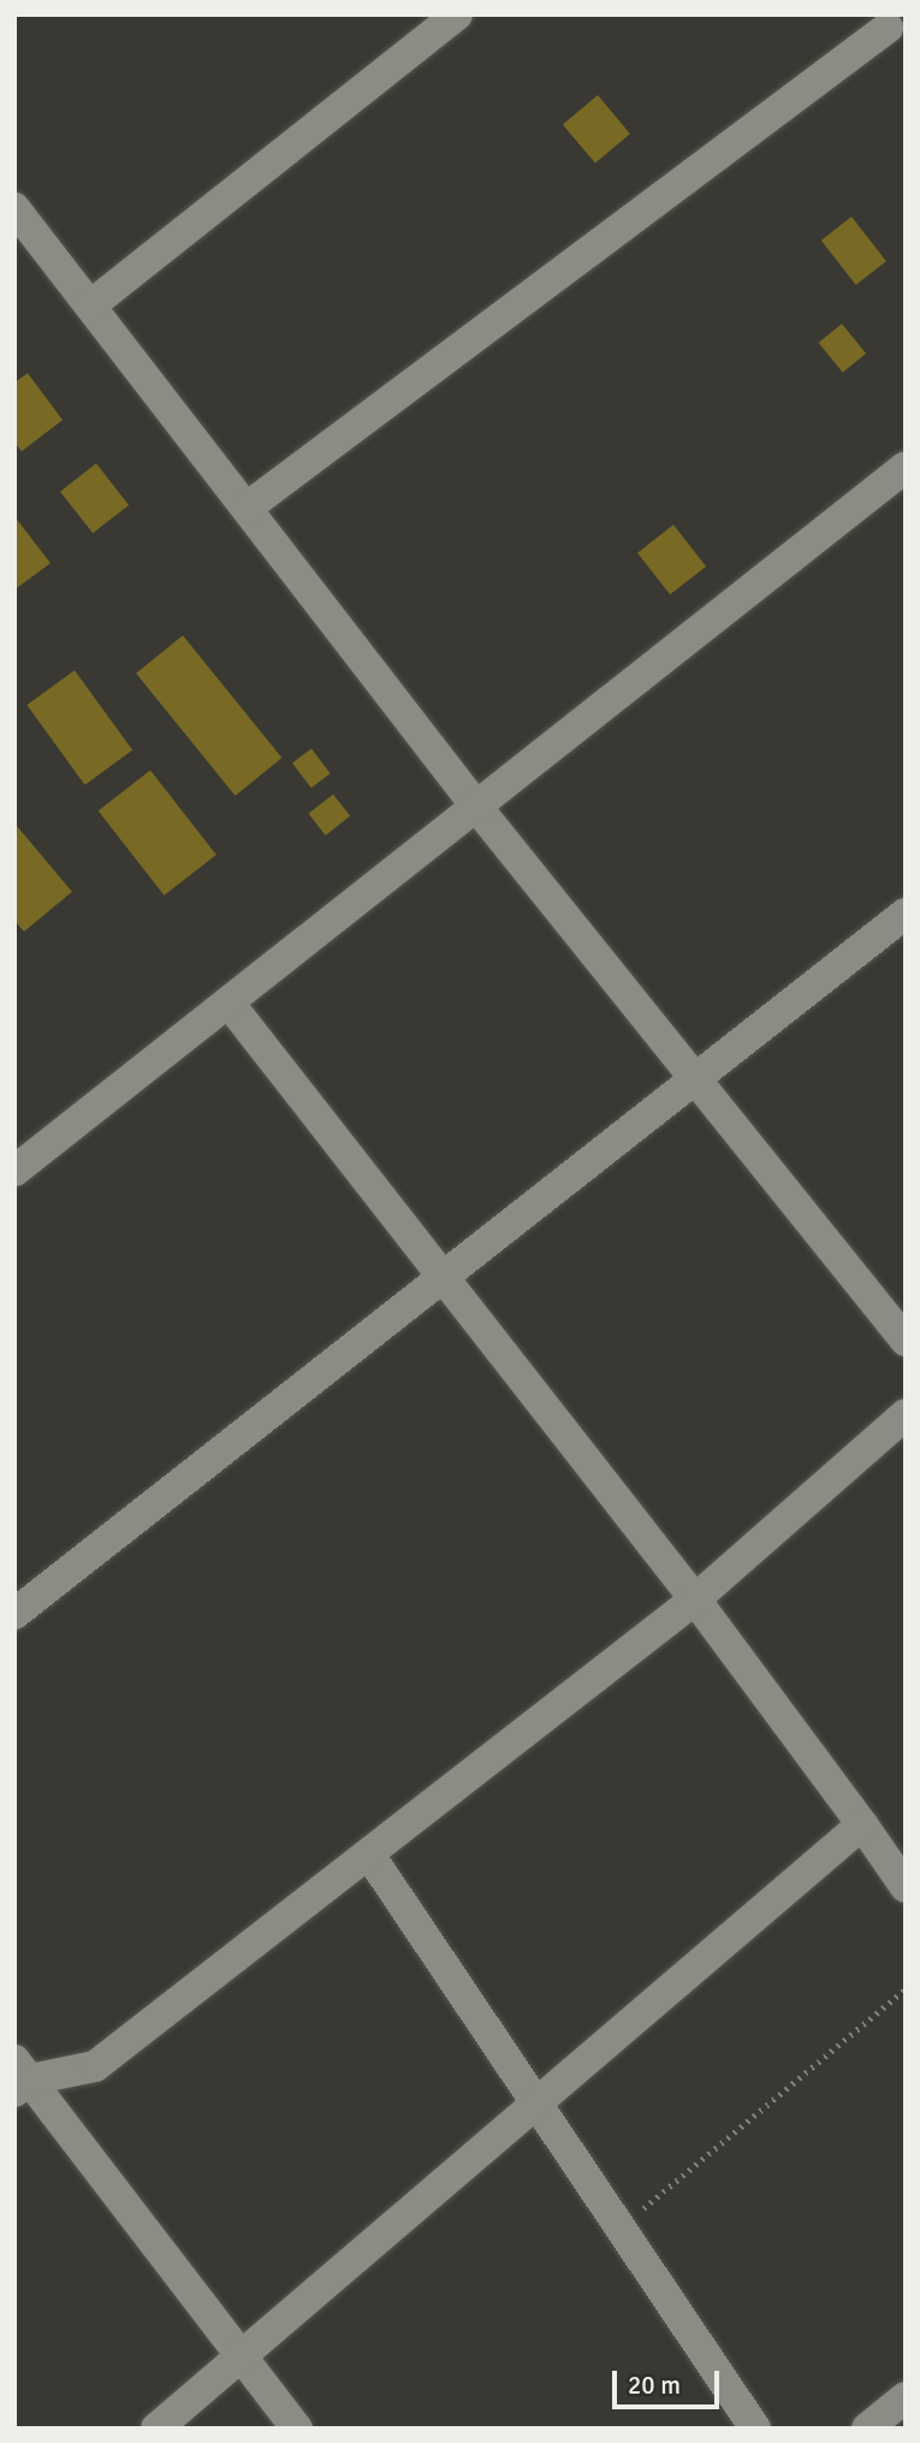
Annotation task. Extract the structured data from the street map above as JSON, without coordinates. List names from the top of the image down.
{
  "scale_bar": "20 m"
}
